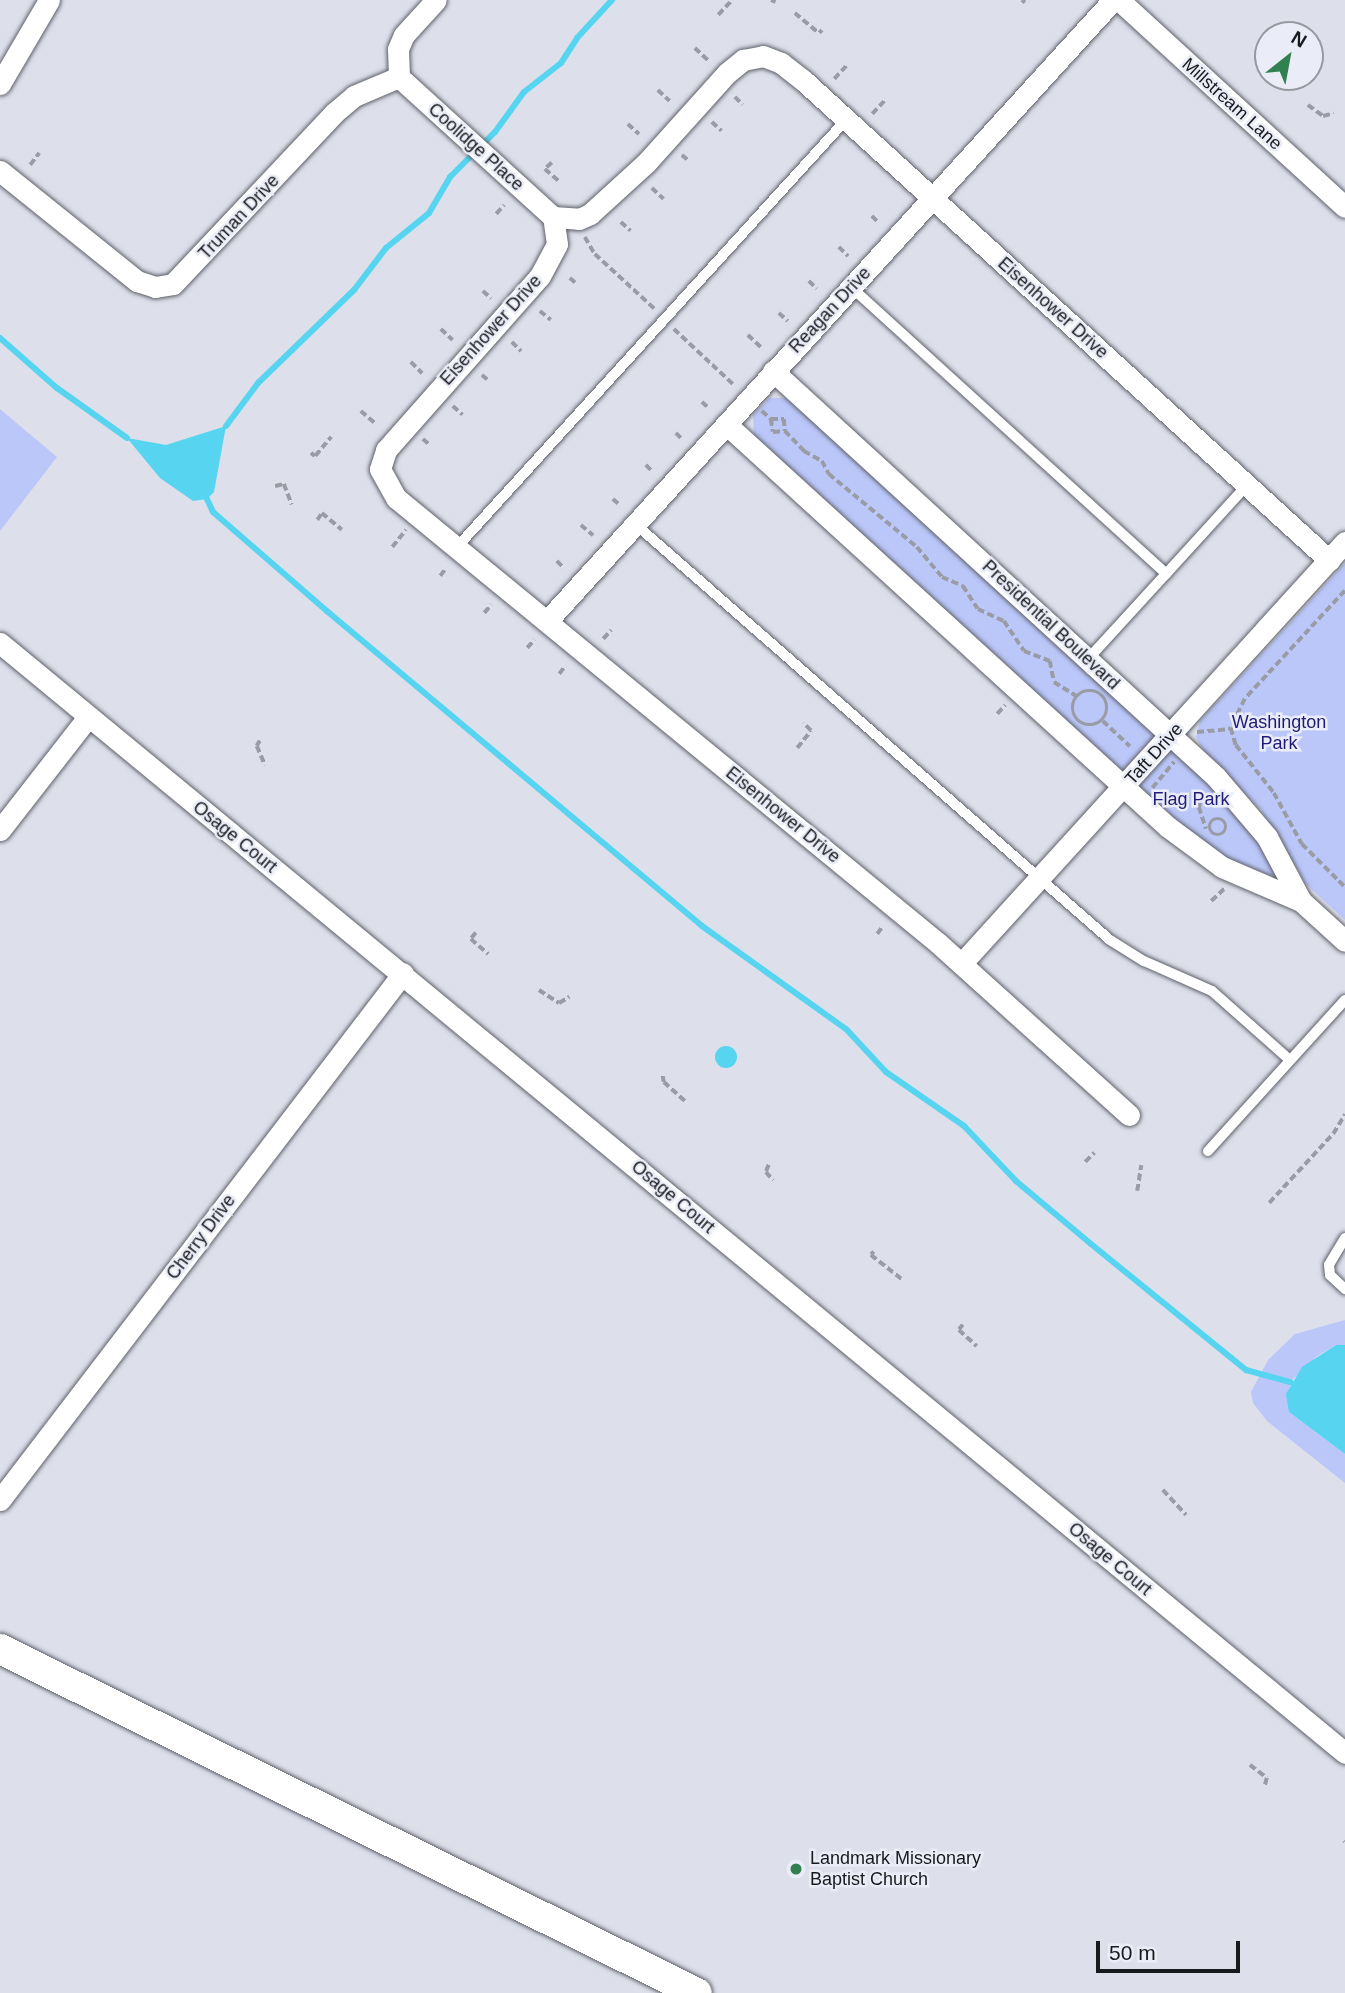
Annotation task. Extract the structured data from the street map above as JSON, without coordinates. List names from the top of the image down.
{
  "streets": {
    "street": [
      "Millstream Lane",
      "Coolidge Place",
      "Truman Drive",
      "Eisenhower Drive",
      "Reagan Drive",
      "Presidential Boulevard",
      "Taft Drive",
      "Osage Court",
      "Cherry Drive"
    ]
  },
  "crossings": [
    ["Coolidge Place", "Truman Drive"],
    ["Coolidge Place", "Eisenhower Drive"],
    ["Eisenhower Drive", "Reagan Drive"],
    ["Eisenhower Drive", "Taft Drive"],
    ["Reagan Drive", "Presidential Boulevard"],
    ["Presidential Boulevard", "Taft Drive"],
    ["Osage Court", "Cherry Drive"]
  ],
  "parks": ["Washington Park", "Flag Park"],
  "places": ["Landmark Missionary Baptist Church"],
  "scale_bar": "50 m",
  "north": "top right"
}
